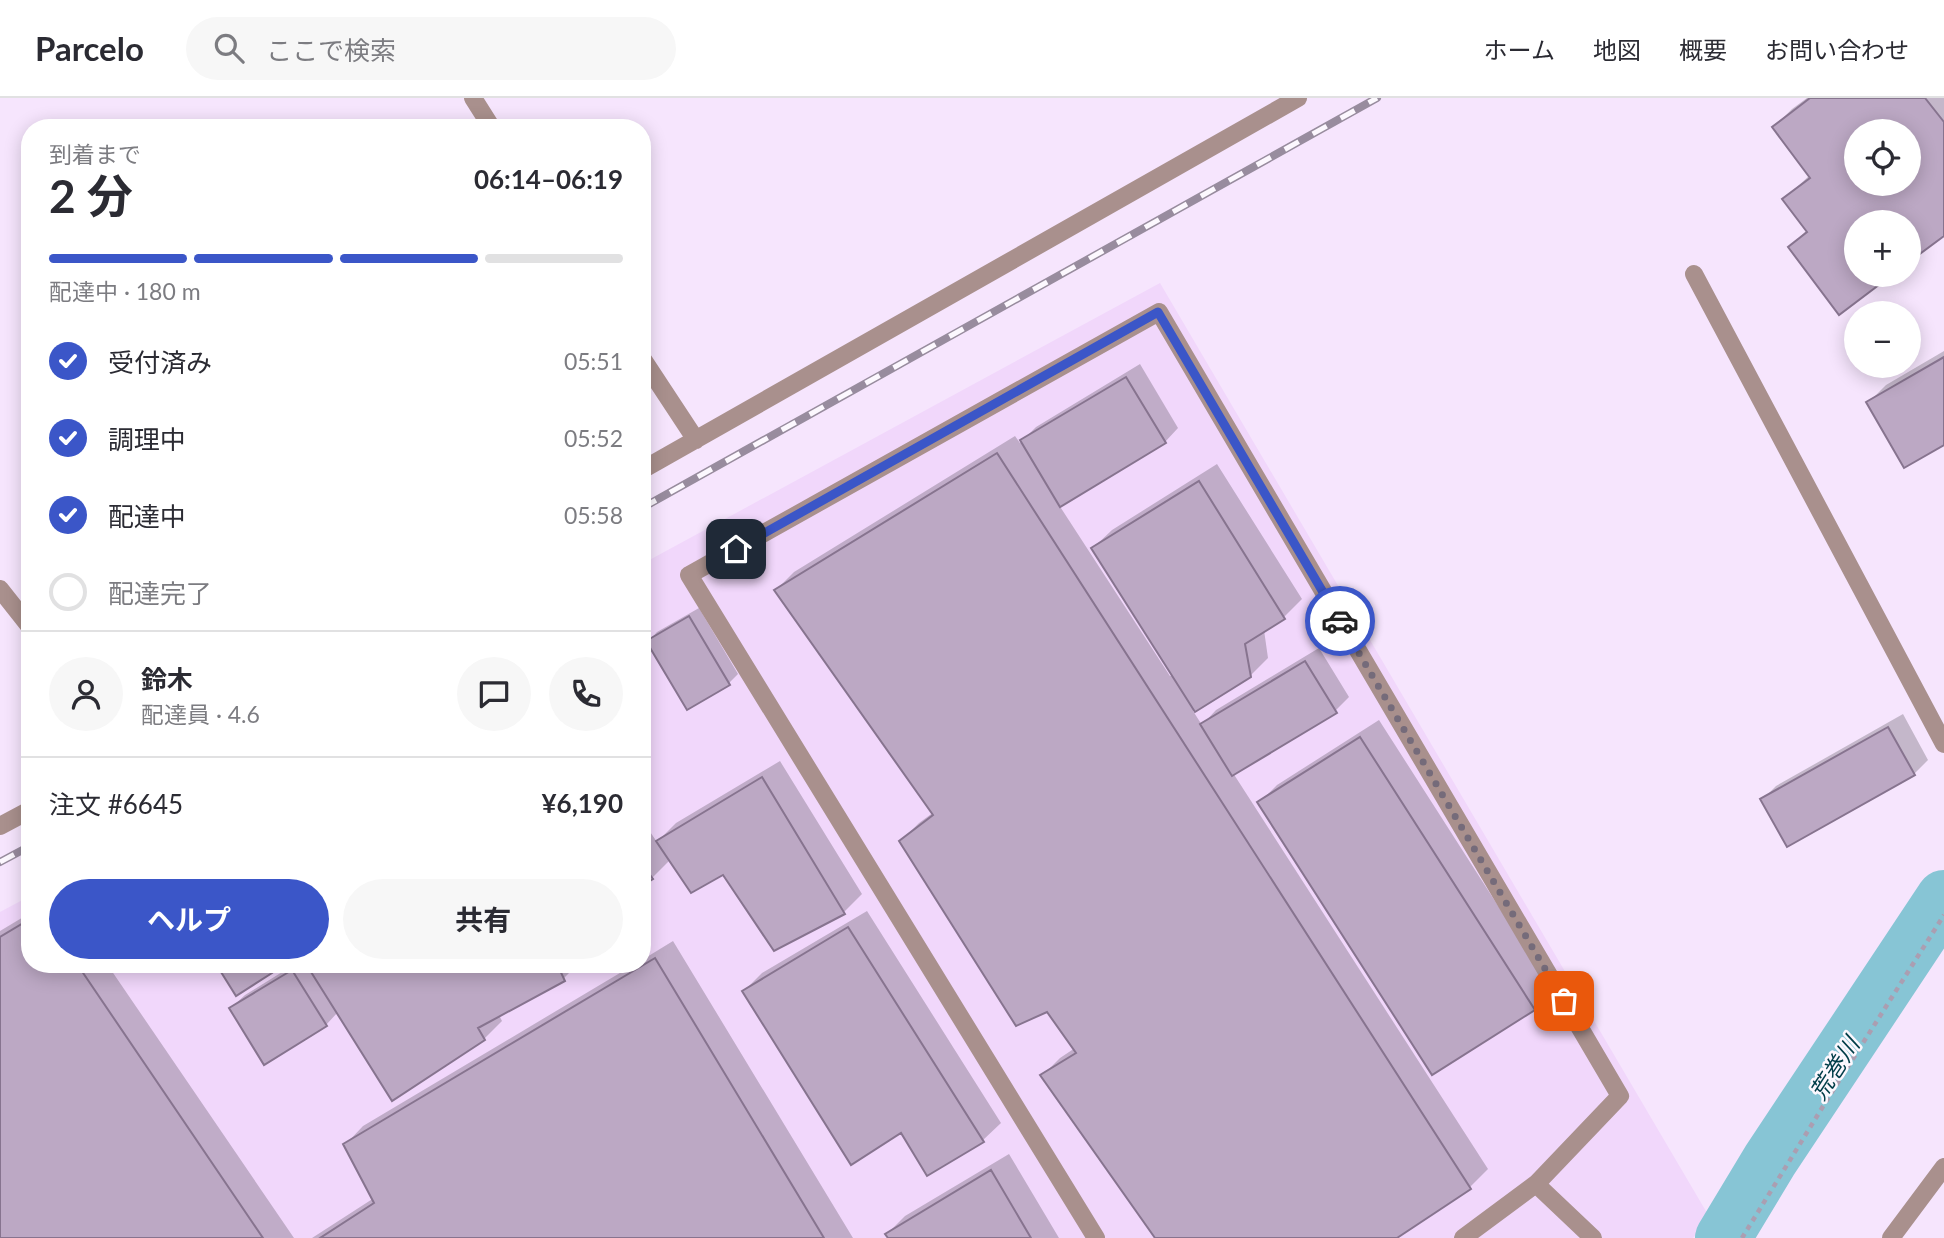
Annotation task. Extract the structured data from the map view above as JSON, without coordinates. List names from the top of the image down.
{
  "water": ["荒巻川"],
  "page": {
    "header": "Parcelo",
    "search": "ここで検索",
    "nav": [
      "ホーム",
      "地図",
      "概要",
      "お問い合わせ"
    ],
    "map_buttons": ["+", "−"],
    "heading": ["2 分", "到着まで", "06:14–06:19"],
    "panel": [
      "鈴木",
      "配達員 · 4.6",
      "注文 #6645",
      "¥6,190"
    ],
    "bar": "配達中 · 180 m",
    "list": [
      ["受付済み", "05:51"],
      ["調理中", "05:52"],
      ["配達中", "05:58"],
      "配達完了"
    ],
    "buttons": ["ヘルプ", "共有"]
  }
}
